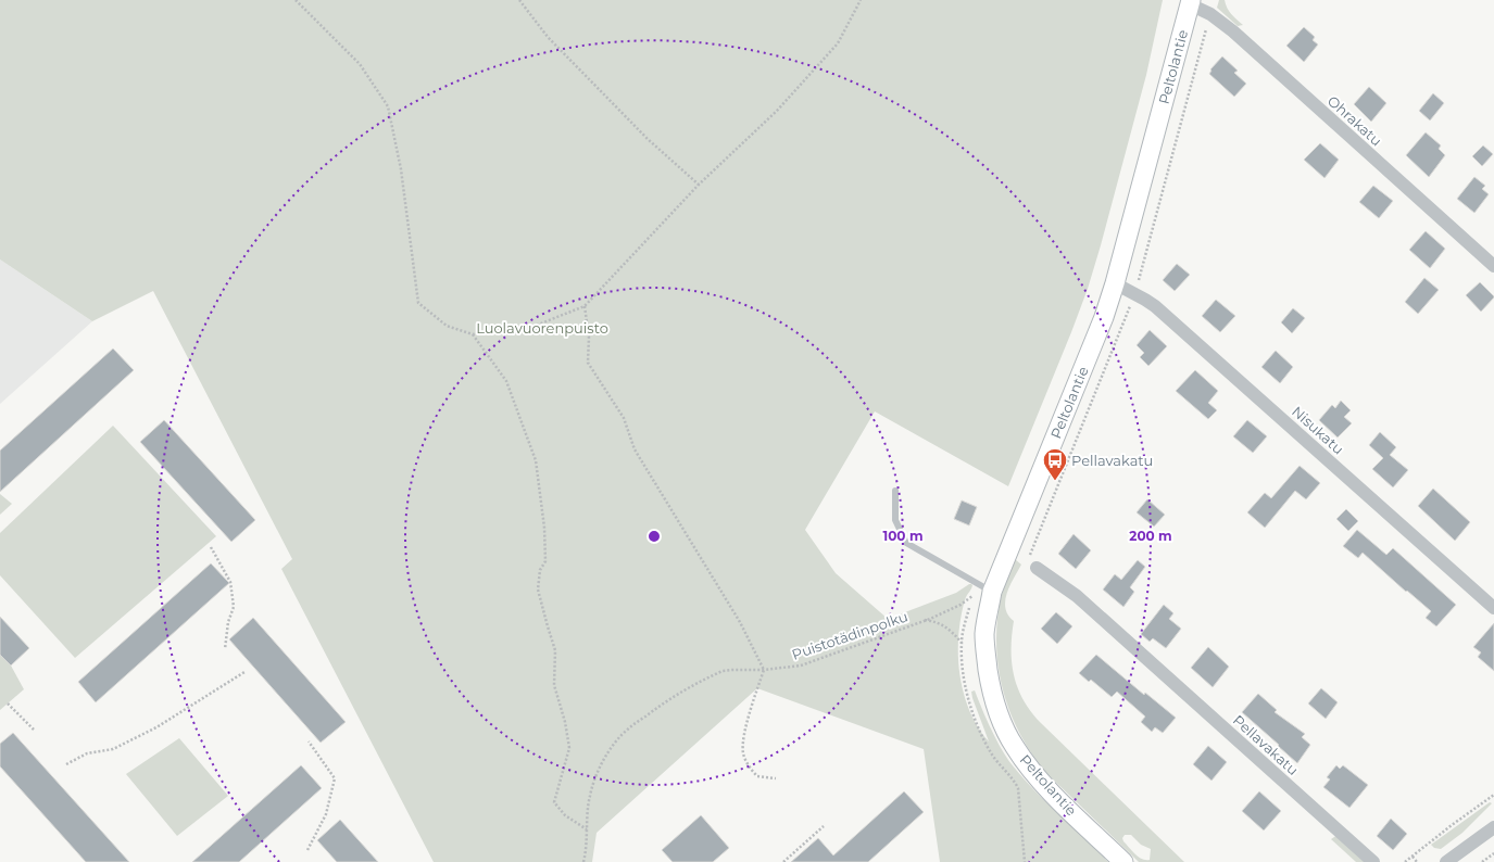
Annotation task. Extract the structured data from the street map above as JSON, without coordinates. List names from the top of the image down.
{
  "streets": {
    "street": [
      "Peltolantie",
      "Ohrakatu",
      "Nisukatu",
      "Pellavakatu"
    ],
    "path": ["Puistotädinpolku"]
  },
  "crossings": [
    ["Peltolantie", "Ohrakatu"],
    ["Peltolantie", "Nisukatu"]
  ],
  "parks": ["Luolavuorenpuisto"],
  "places": {
    "bus stop": ["Pellavakatu"]
  },
  "rings": ["100 m", "200 m"]
}
